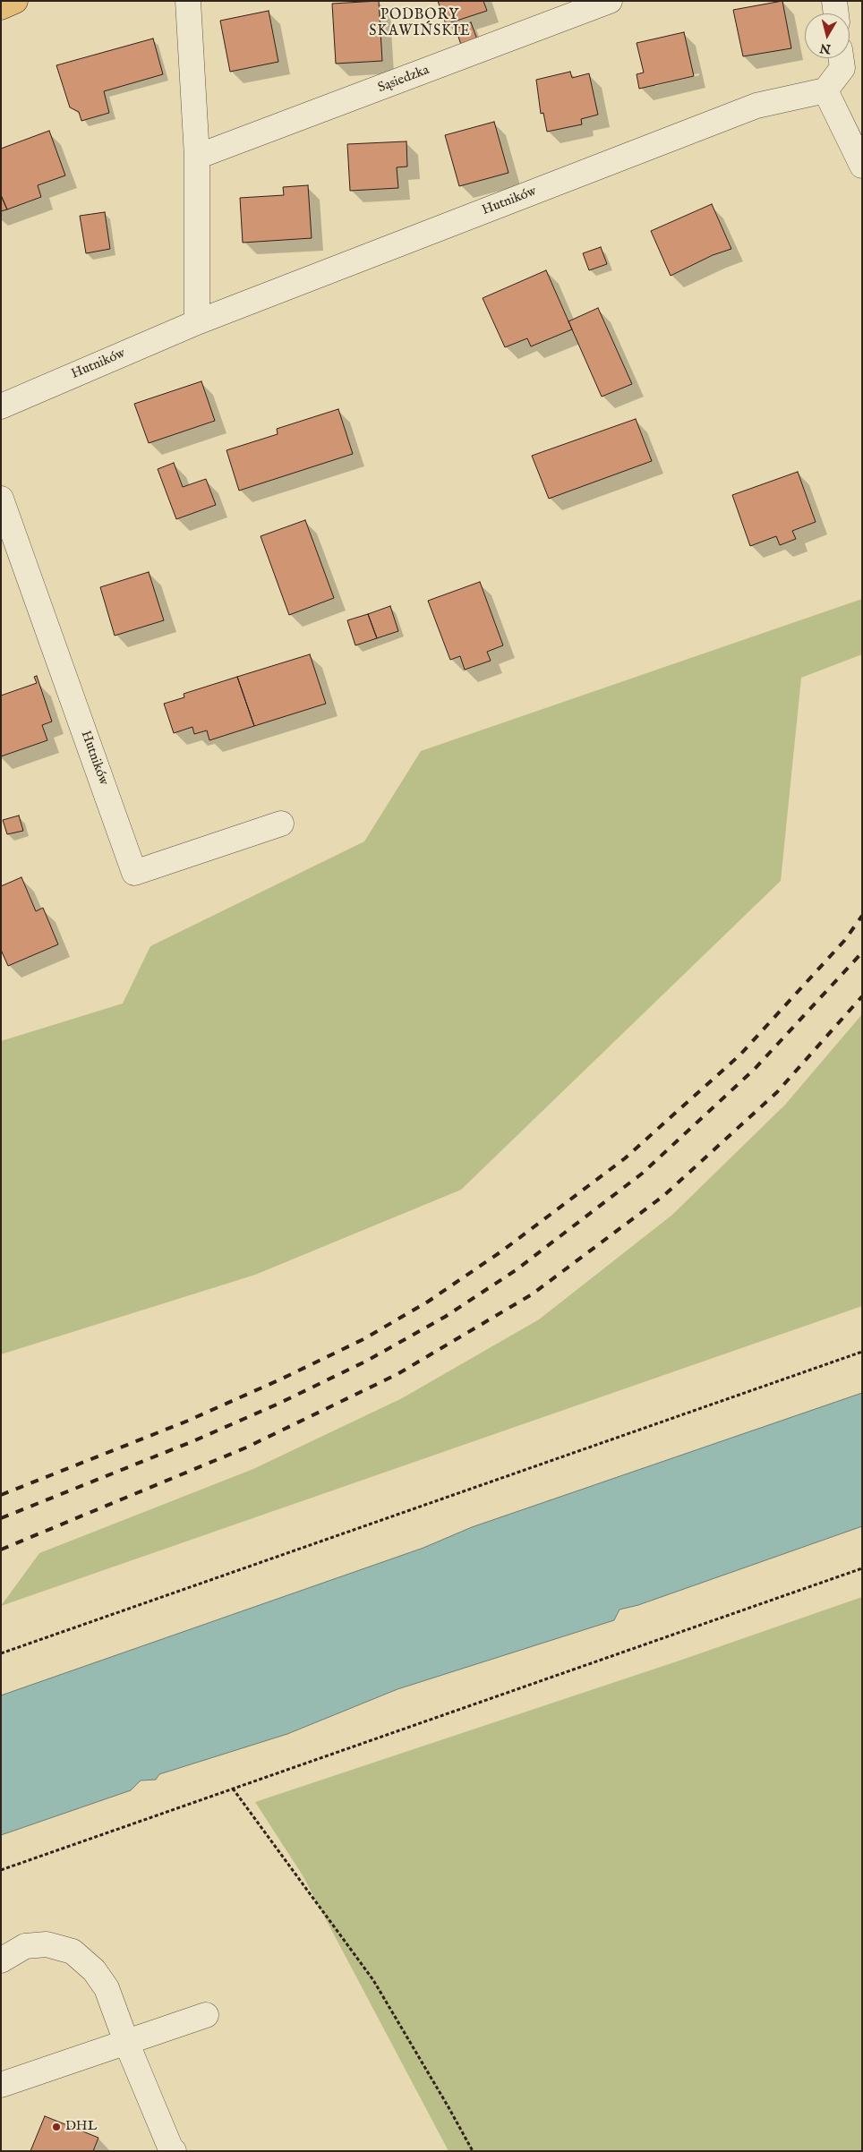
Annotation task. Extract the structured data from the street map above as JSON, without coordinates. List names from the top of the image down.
{
  "streets": {
    "street": ["Sąsiedzka", "Hutników"]
  },
  "districts": ["PODBORY SKAWIŃSKIE"],
  "places": ["DHL"],
  "north": "bottom"
}
